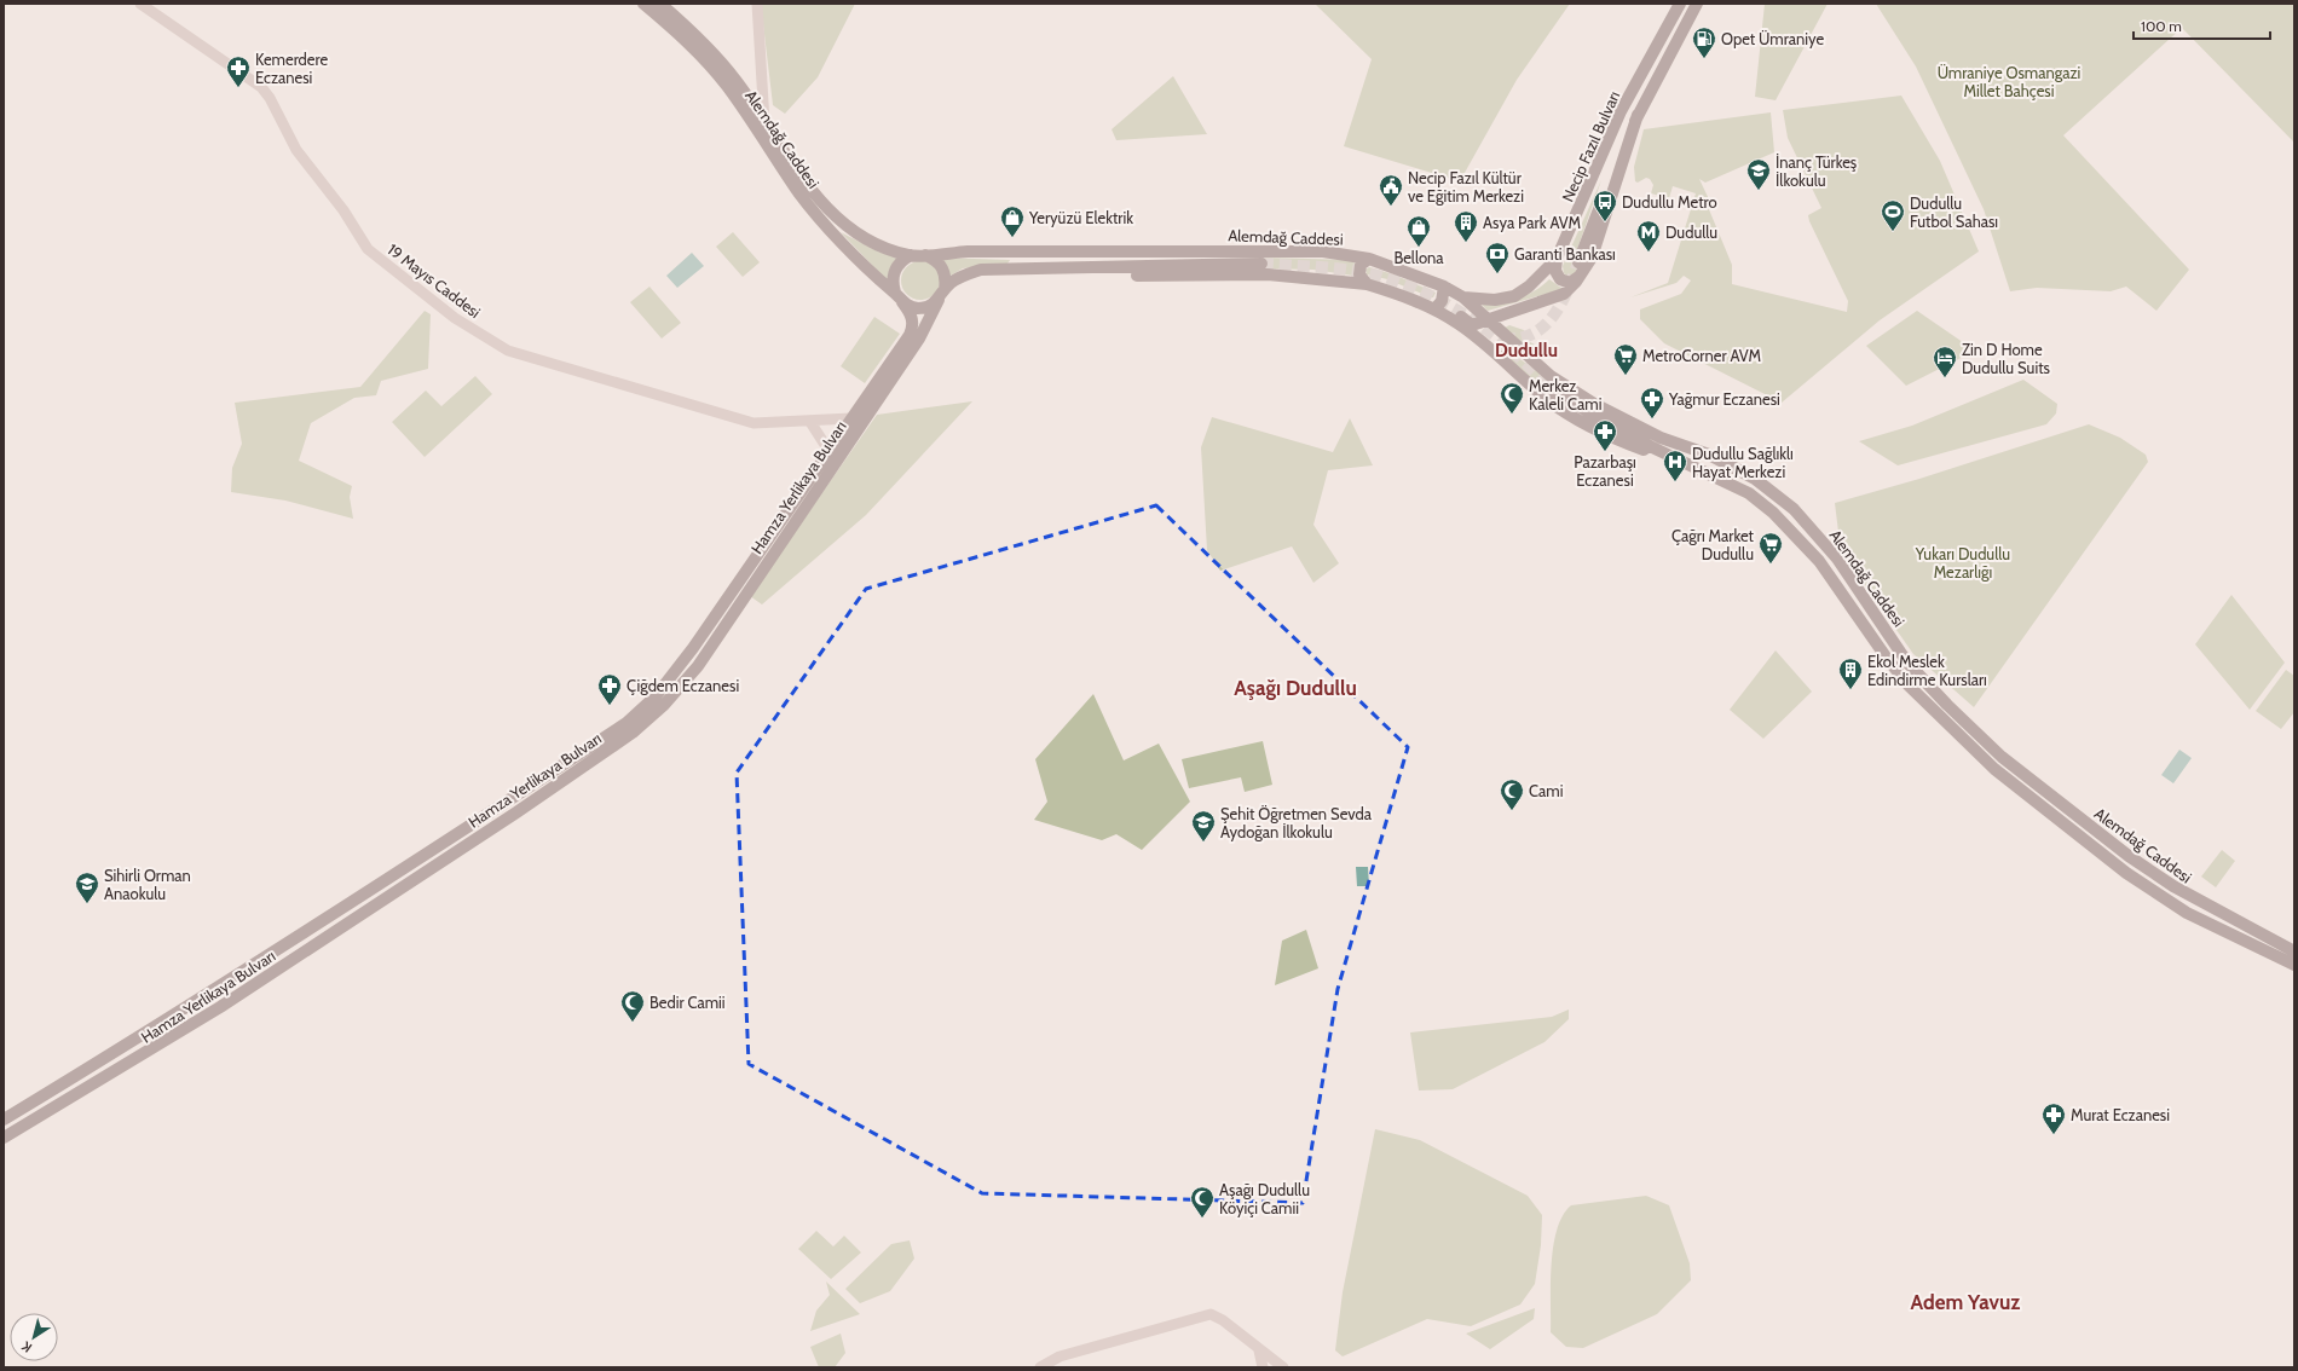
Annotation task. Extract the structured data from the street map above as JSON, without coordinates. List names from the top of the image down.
{
  "streets": {
    "main road": ["Alemdağ Caddesi", "Necip Fazıl Bulvarı", "Hamza Yerlikaya Bulvarı"],
    "street": ["19 Mayıs Caddesi"]
  },
  "crossings": [
    ["Alemdağ Caddesi", "Necip Fazıl Bulvarı"],
    ["Alemdağ Caddesi", "Hamza Yerlikaya Bulvarı"],
    ["19 Mayıs Caddesi", "Hamza Yerlikaya Bulvarı"]
  ],
  "districts": ["Dudullu", "Aşağı Dudullu", "Adem Yavuz"],
  "parks": ["Ümraniye Osmangazi Millet Bahçesi", "Yukarı Dudullu Mezarlığı"],
  "places": {
    "fuel station": ["Opet Ümraniye"],
    "pharmacy": [
      "Kemerdere Eczanesi",
      "Yağmur Eczanesi",
      "Pazarbaşı Eczanesi",
      "Çiğdem Eczanesi",
      "Murat Eczanesi"
    ],
    "school or university": ["İnanç Türkeş İlkokulu", "Şehit Öğretmen Sevda Aydoğan İlkokulu", "Sihirli Orman Anaokulu"],
    "public building": ["Necip Fazıl Kültür ve Eğitim Merkezi"],
    "bus stop": ["Dudullu Metro"],
    "sports": ["Dudullu Futbol Sahası"],
    "shop": ["Yeryüzü Elektrik", "Bellona"],
    "building": ["Asya Park AVM", "Ekol Meslek Edindirme Kursları"],
    "metro station": ["Dudullu"],
    "bank": ["Garanti Bankası"],
    "supermarket": ["MetroCorner AVM", "Çağrı Market Dudullu"],
    "hotel": ["Zin D Home Dudullu Suits"],
    "mosque": [
      "Merkez Kaleli Cami",
      "Cami",
      "Bedir Camii",
      "Aşağı Dudullu Köyiçi Camii"
    ],
    "hospital": ["Dudullu Sağlıklı Hayat Merkezi"]
  },
  "scale_bar": "100 m",
  "north": "bottom left"
}
